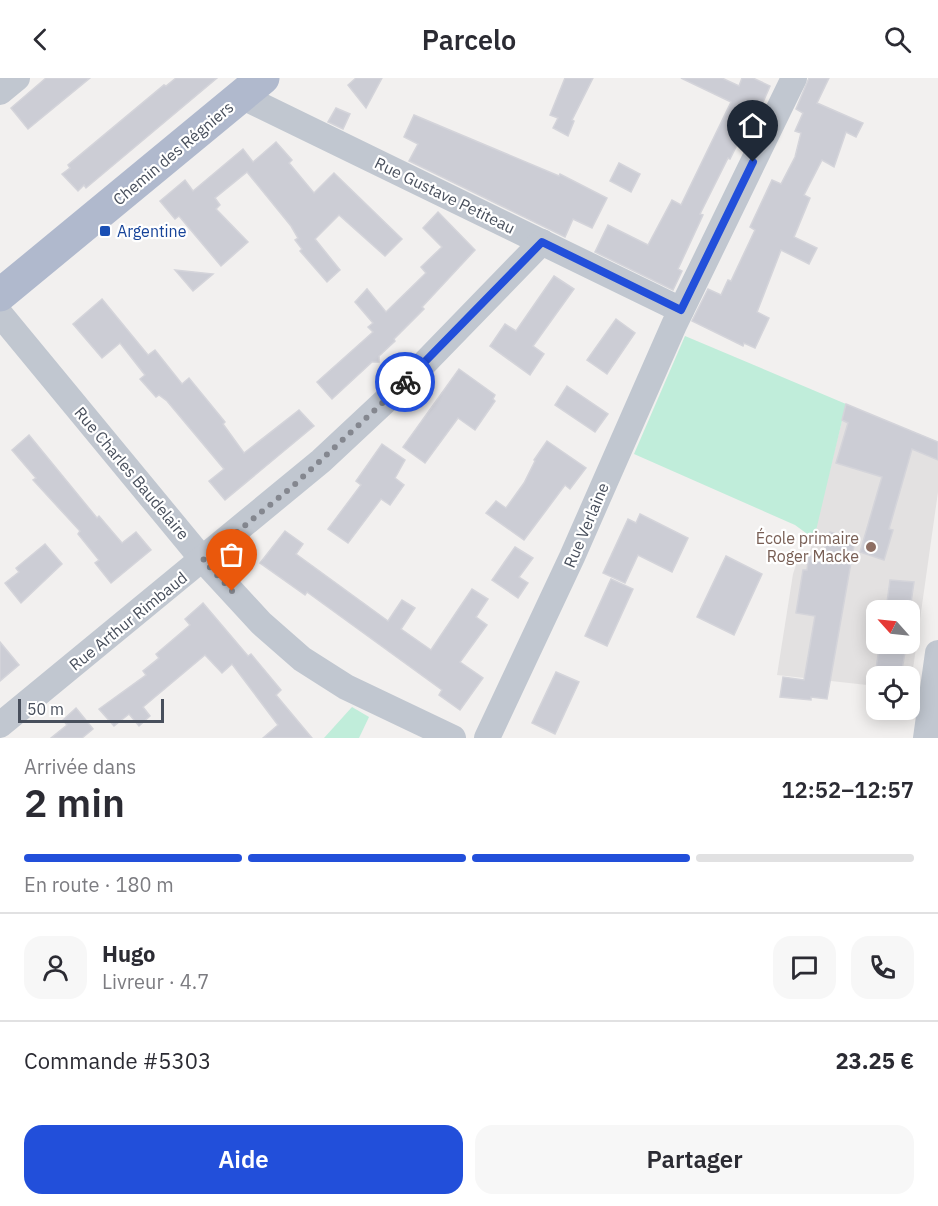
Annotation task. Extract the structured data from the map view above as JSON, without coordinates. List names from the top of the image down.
{
  "streets": {
    "main road": ["Chemin des Régniers"],
    "street": [
      "Rue Gustave Petiteau",
      "Rue Charles Baudelaire",
      "Rue Verlaine",
      "Rue Arthur Rimbaud"
    ]
  },
  "crossings": [
    ["Chemin des Régniers", "Rue Gustave Petiteau"],
    ["Rue Gustave Petiteau", "Rue Verlaine"],
    ["Rue Gustave Petiteau", "Rue Arthur Rimbaud"],
    ["Rue Charles Baudelaire", "Rue Arthur Rimbaud"]
  ],
  "places": {
    "transit": ["Argentine"],
    "other": ["École primaire Roger Macke"]
  },
  "scale_bar": "50 m",
  "north": "top left",
  "page": {
    "header": "Parcelo",
    "scale": "50 m",
    "heading": ["2 min", "Arrivée dans", "12:52–12:57"],
    "panel": [
      "Hugo",
      "Livreur · 4.7",
      "Commande #5303",
      "23.25 €"
    ],
    "bar": "En route · 180 m",
    "buttons": ["Aide", "Partager"]
  }
}
